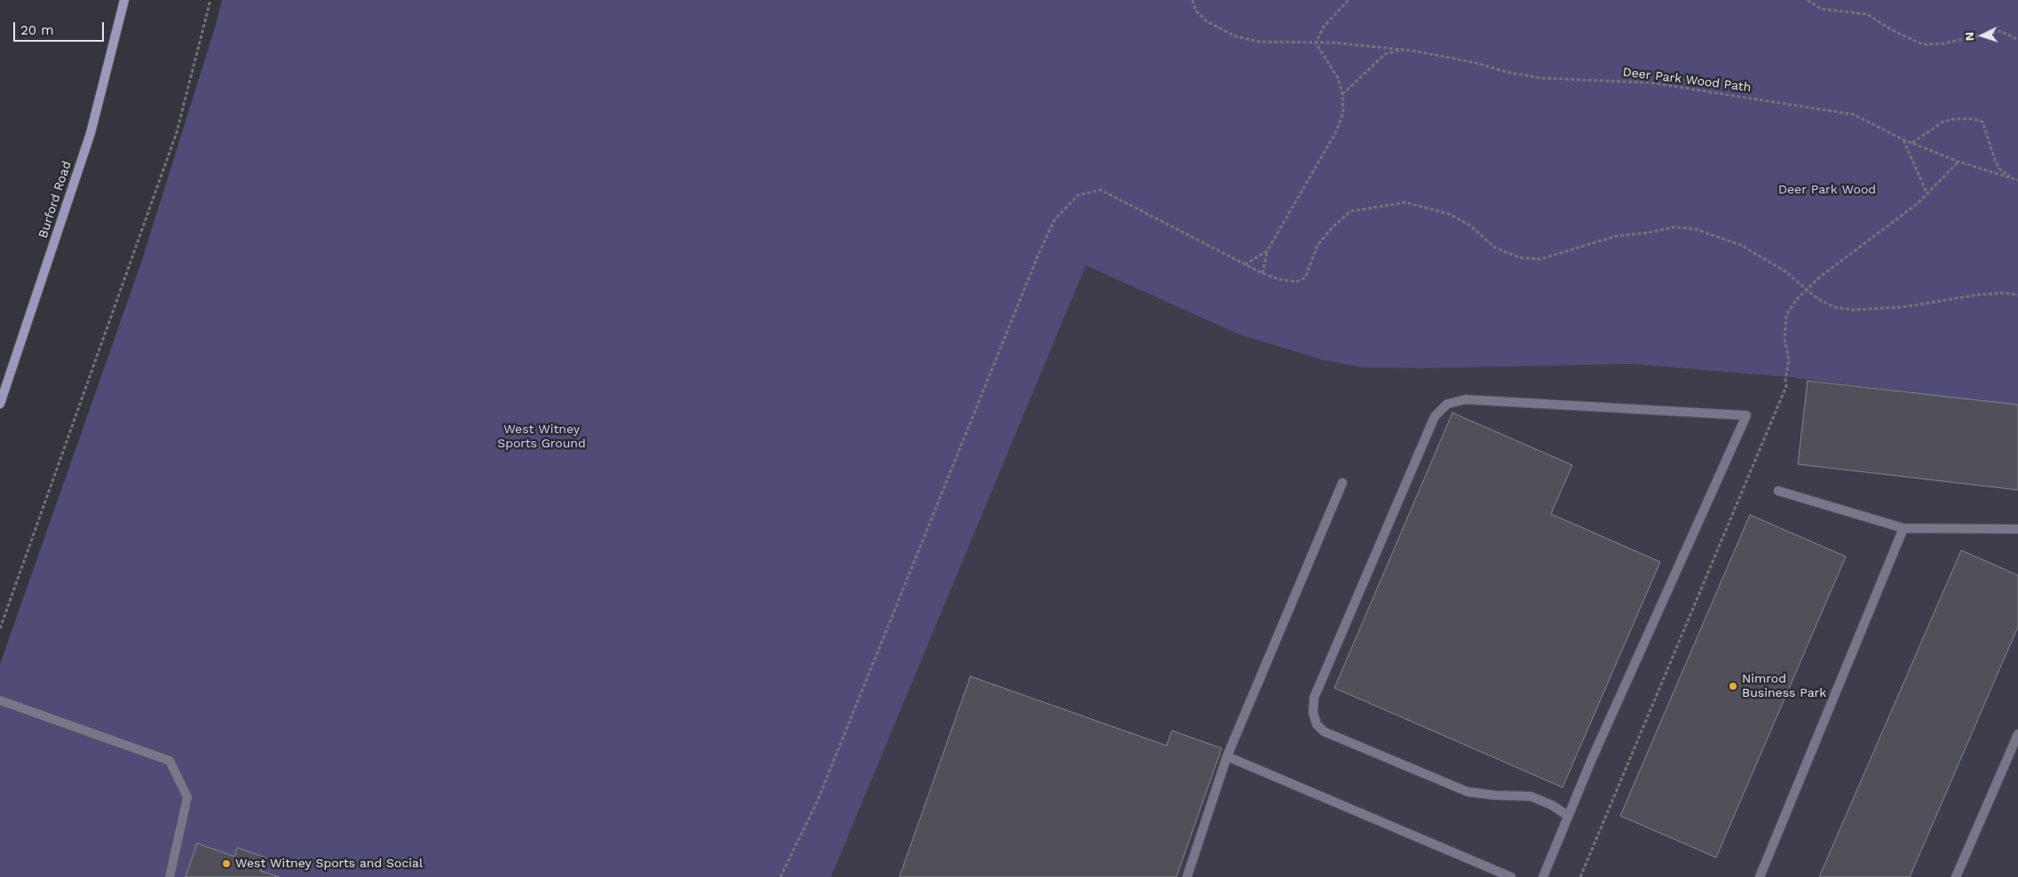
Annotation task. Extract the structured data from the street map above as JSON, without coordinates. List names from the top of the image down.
{
  "streets": {
    "main road": ["Burford Road"],
    "path": ["Deer Park Wood Path"]
  },
  "parks": ["Deer Park Wood", "West Witney Sports Ground"],
  "places": ["Nimrod Business Park", "West Witney Sports and Social"],
  "scale_bar": "20 m",
  "north": "left"
}
